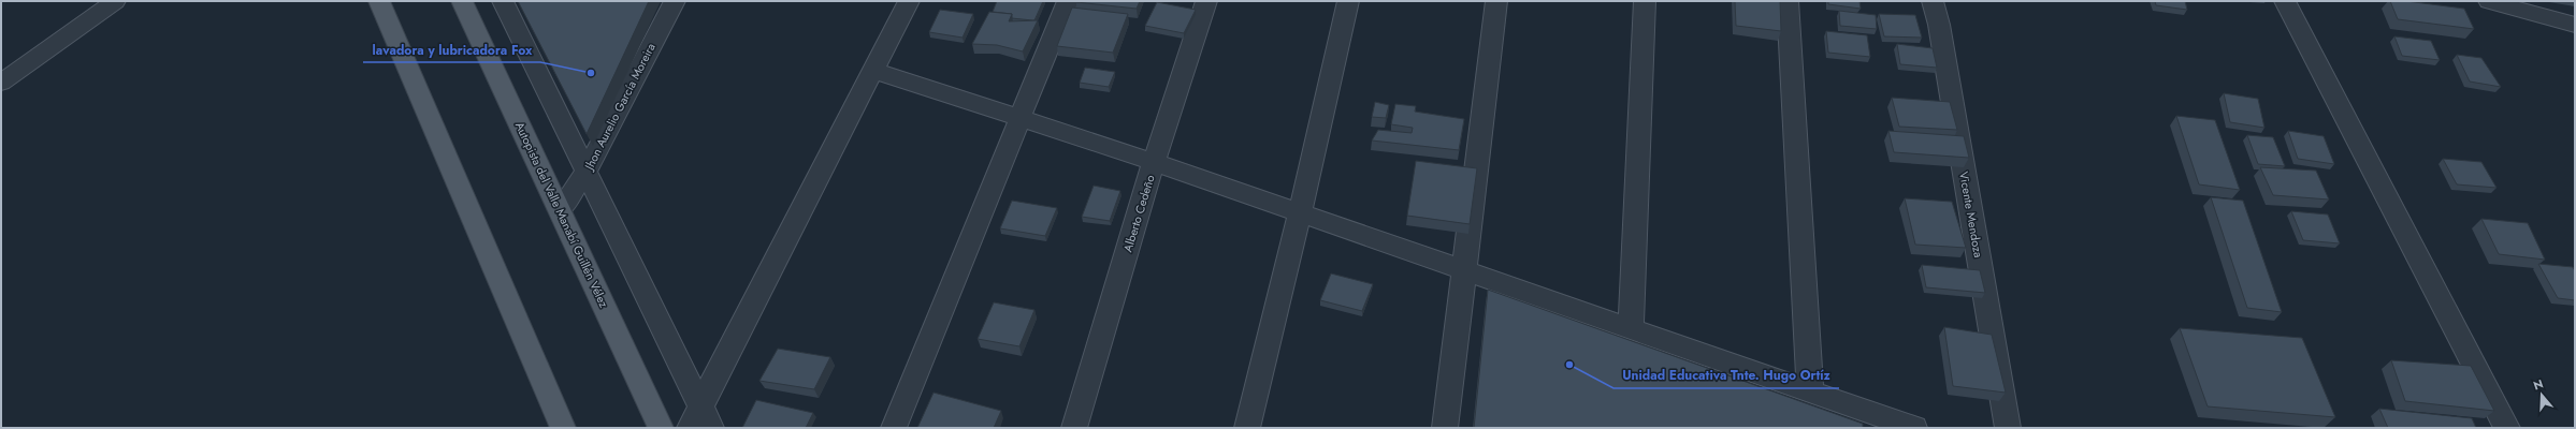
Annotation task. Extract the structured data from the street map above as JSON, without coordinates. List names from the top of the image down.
{
  "streets": {
    "main road": ["Autopista del Valle Manabí Guillén Vélez"],
    "street": ["Jhon Aurelio García Moreira", "Alberto Cedeño", "Vicente Mendoza"]
  },
  "crossings": [
    ["Jhon Aurelio García Moreira", "Autopista del Valle Manabí Guillén Vélez"]
  ],
  "places": ["lavadora y lubricadora Fox", "Unidad Educativa Tnte. Hugo Ortíz"],
  "north": "top"
}
